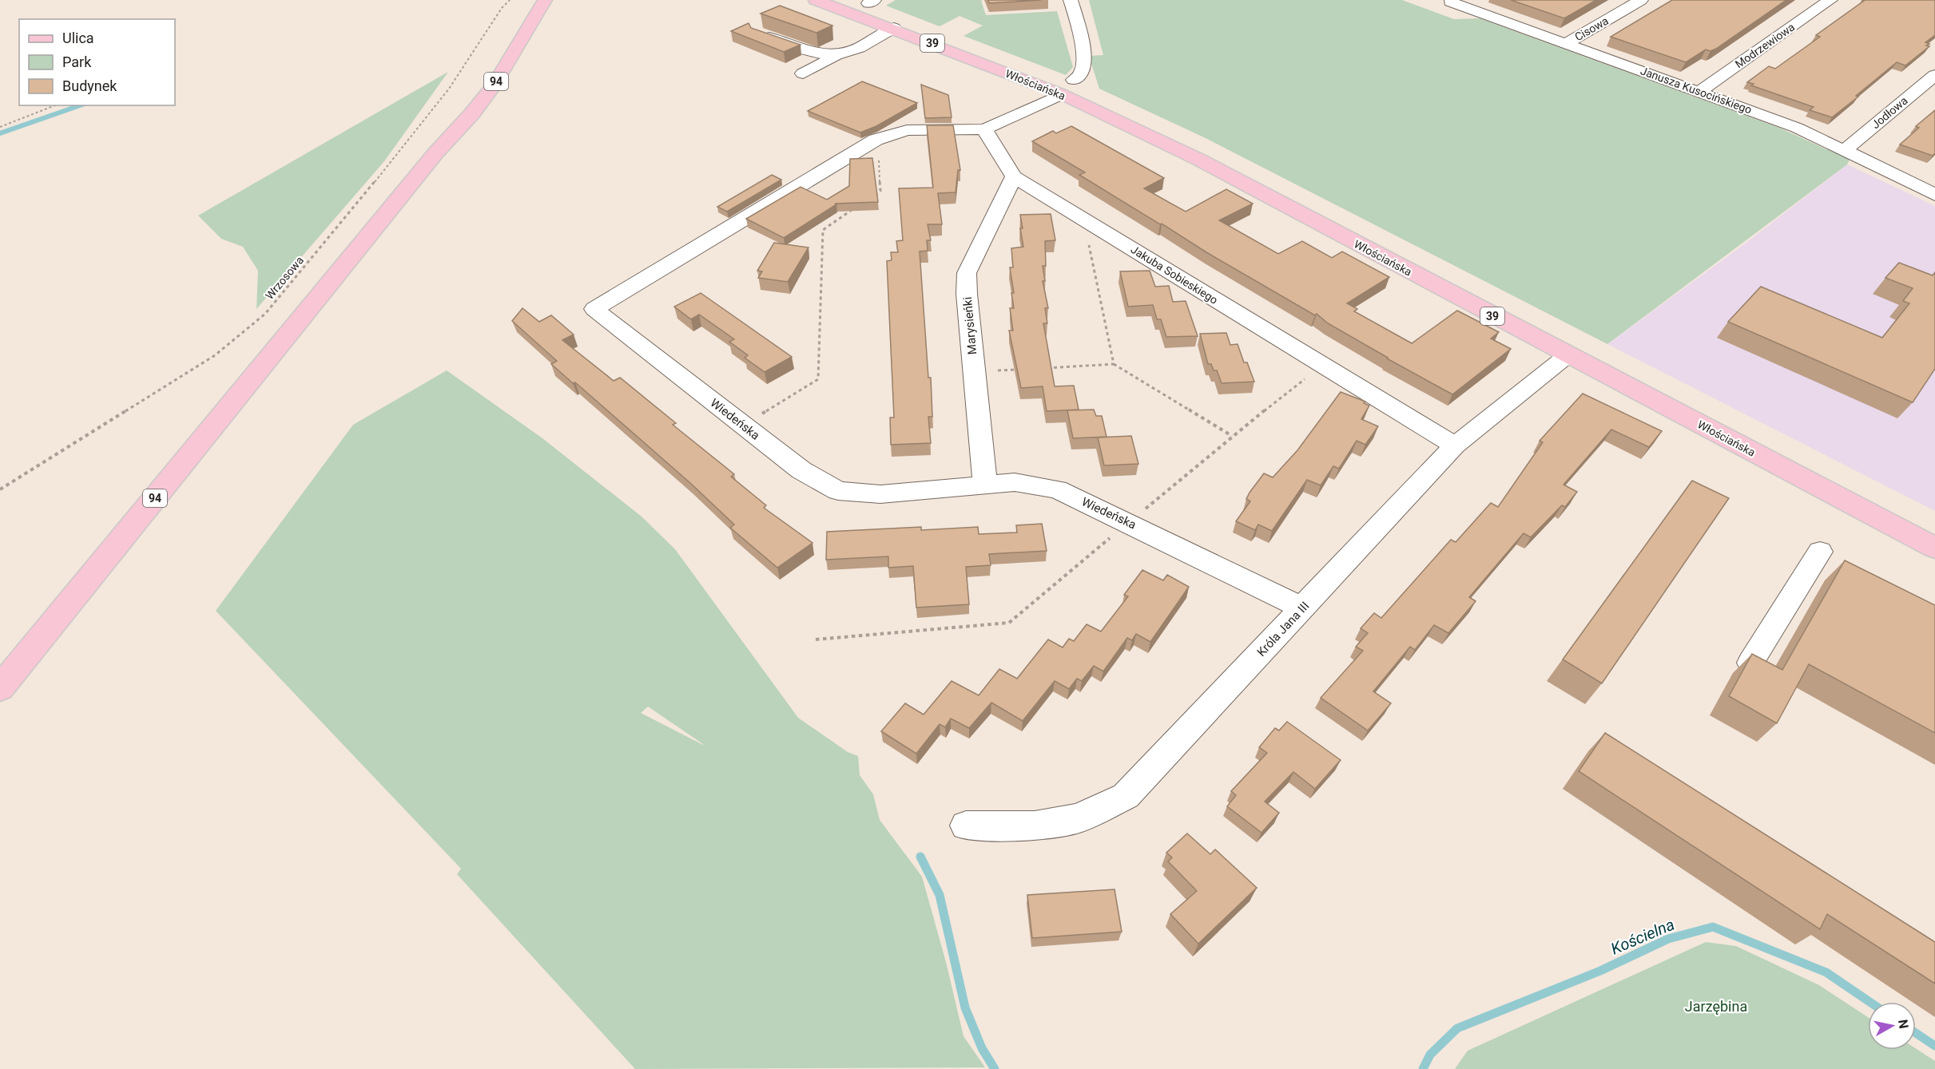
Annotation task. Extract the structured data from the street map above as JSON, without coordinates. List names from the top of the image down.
{
  "streets": {
    "main road": ["39", "94", "Włościańska"],
    "street": [
      "Cisowa",
      "Modrzewiowa",
      "Janusza Kusocińskiego",
      "Jodłowa",
      "Jakuba Sobieskiego",
      "Marysieńki",
      "Wiedeńska",
      "Króla Jana III"
    ],
    "path": ["Wrzosowa"]
  },
  "crossings": [
    ["Cisowa", "Janusza Kusocińskiego"],
    ["Modrzewiowa", "Janusza Kusocińskiego"],
    ["Włościańska", "Króla Jana III"],
    ["Janusza Kusocińskiego", "Jodłowa"],
    ["Jakuba Sobieskiego", "Marysieńki"],
    ["Jakuba Sobieskiego", "Wiedeńska"],
    ["Jakuba Sobieskiego", "Króla Jana III"],
    ["Marysieńki", "Wiedeńska"],
    ["Wiedeńska", "Króla Jana III"]
  ],
  "water": ["Kościelna"],
  "parks": ["Jarzębina"],
  "legend": ["Ulica", "Park", "Budynek"],
  "north": "right"
}
